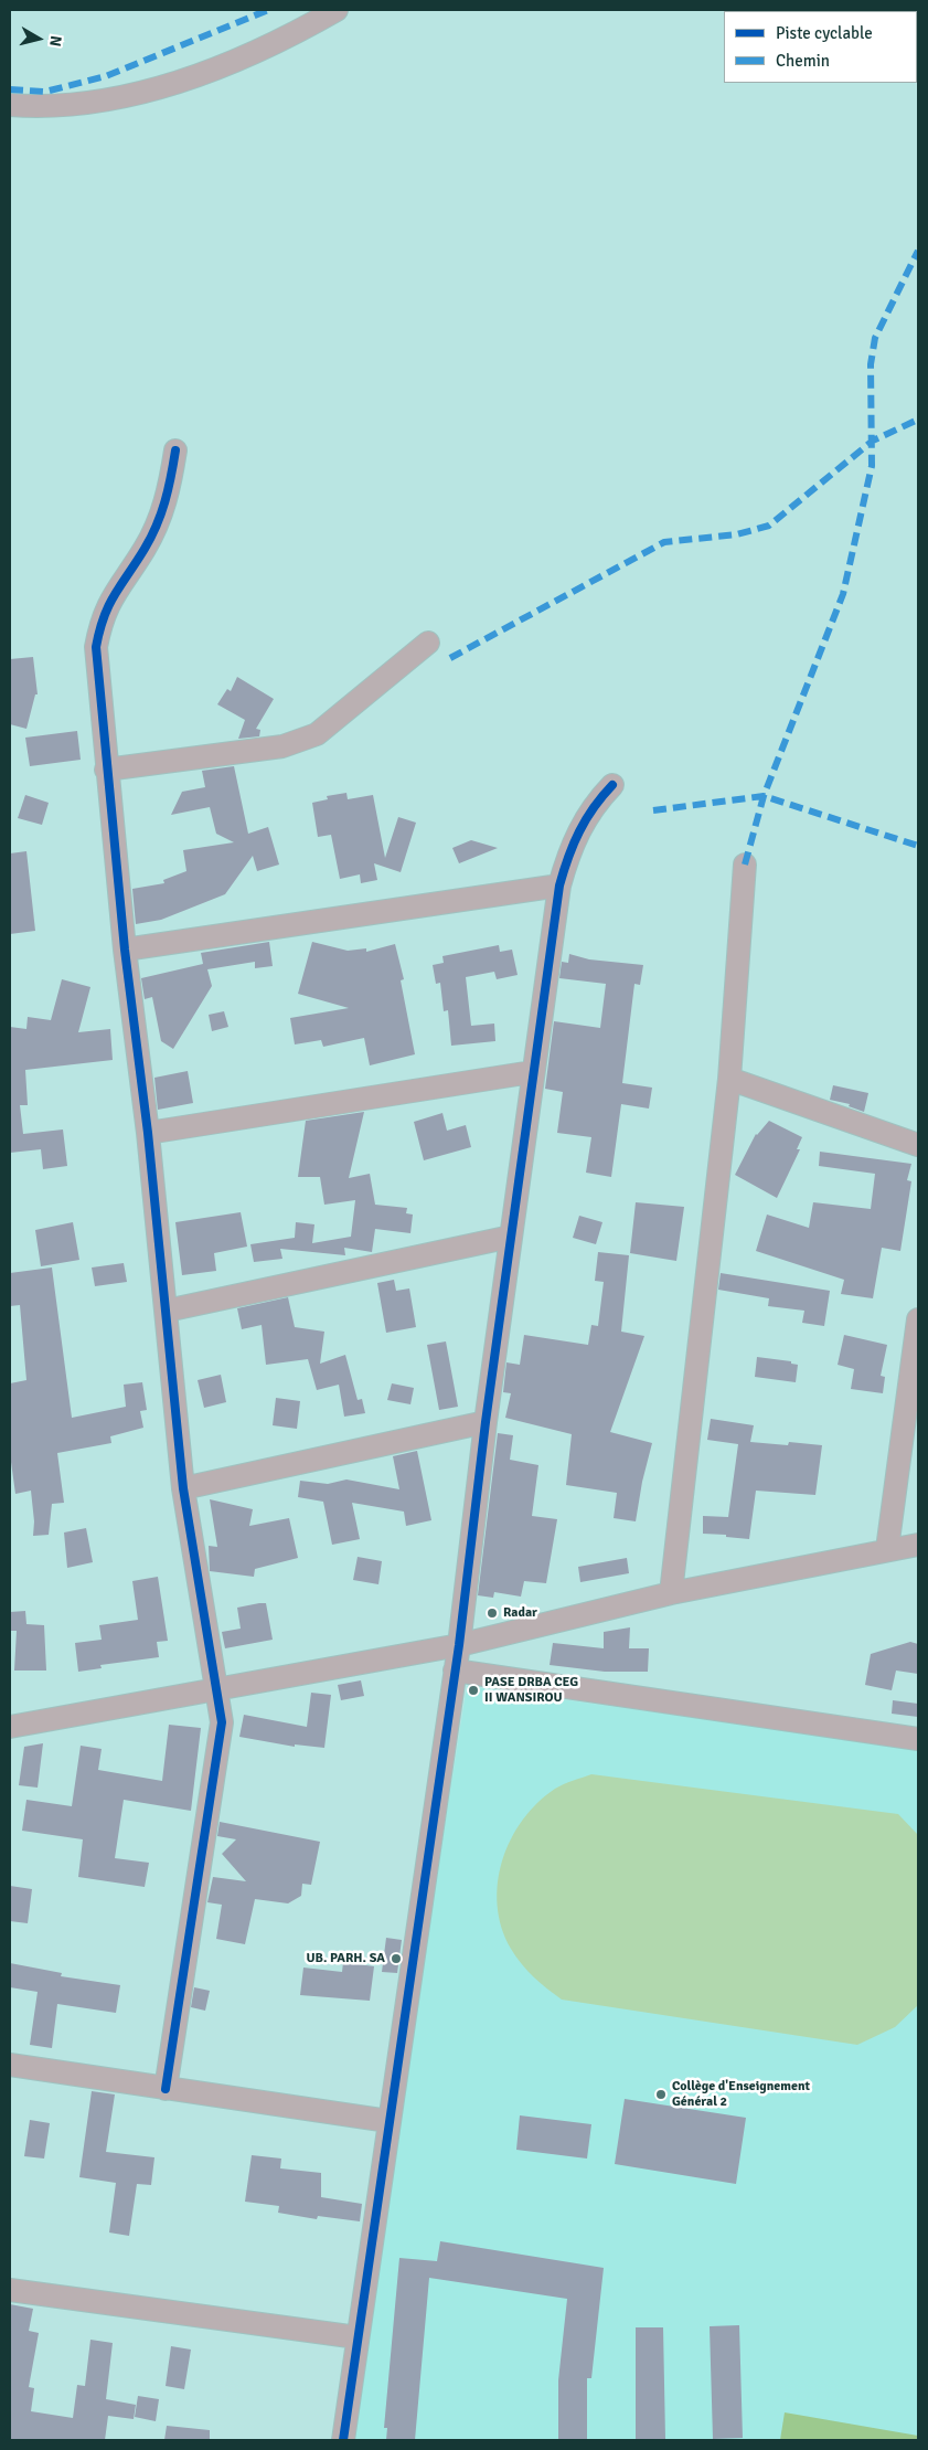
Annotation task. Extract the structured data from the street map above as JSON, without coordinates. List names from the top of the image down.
{
  "places": [
    "Radar",
    "PASE DRBA CEG II WANSIROU",
    "UB. PARH. SA",
    "Collège d'Enseignement Général 2"
  ],
  "legend": ["Piste cyclable", "Chemin"],
  "north": "right"
}
